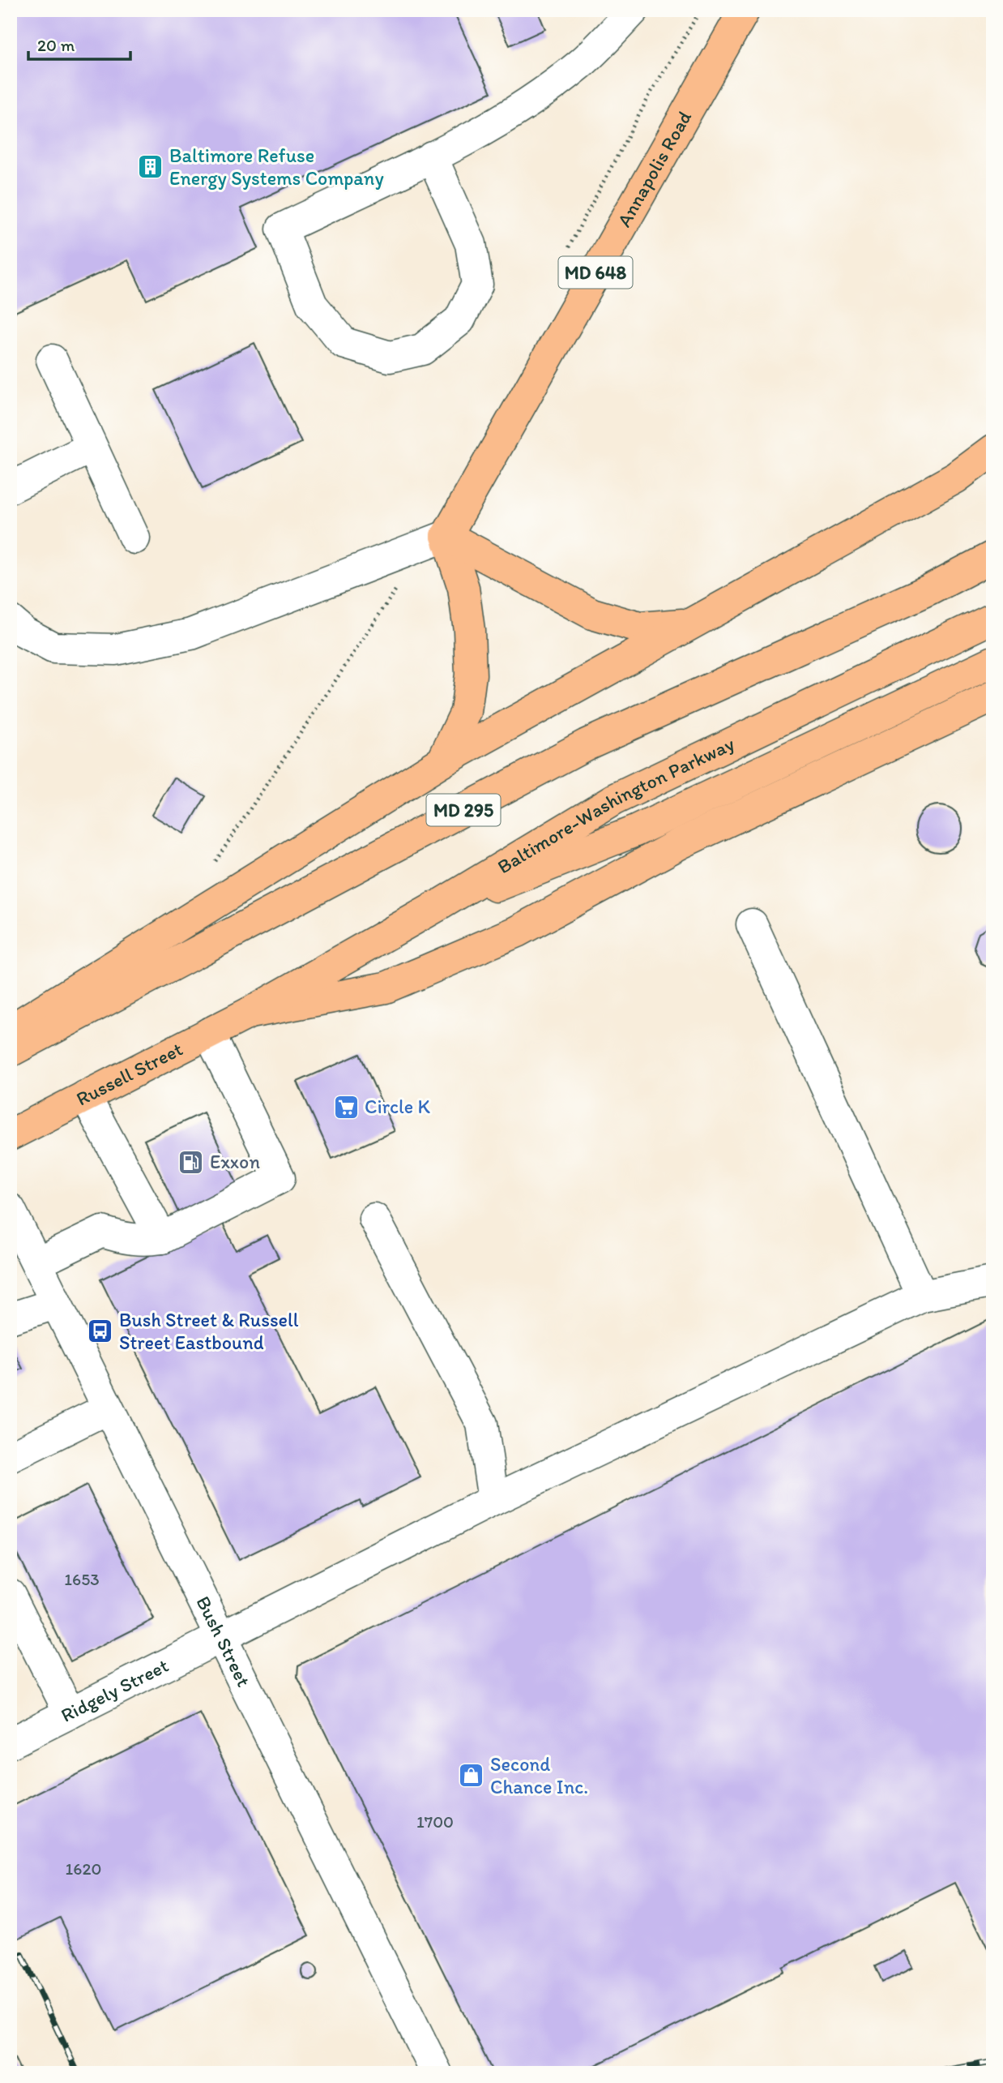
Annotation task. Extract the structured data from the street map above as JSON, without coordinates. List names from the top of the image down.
{
  "streets": {
    "main road": [
      "Annapolis Road",
      "MD 648",
      "Baltimore-Washington Parkway",
      "MD 295",
      "Russell Street"
    ],
    "street": ["Bush Street", "Ridgely Street"]
  },
  "crossings": [
    ["Baltimore-Washington Parkway", "Russell Street"],
    ["Bush Street", "Ridgely Street"]
  ],
  "places": {
    "building": ["Baltimore Refuse Energy Systems Company"],
    "supermarket": ["Circle K"],
    "fuel station": ["Exxon"],
    "bus stop": ["Bush Street & Russell Street Eastbound"],
    "shop": ["Second Chance Inc."]
  },
  "house_numbers": ["1653", "1700", "1620"],
  "scale_bar": "20 m"
}
